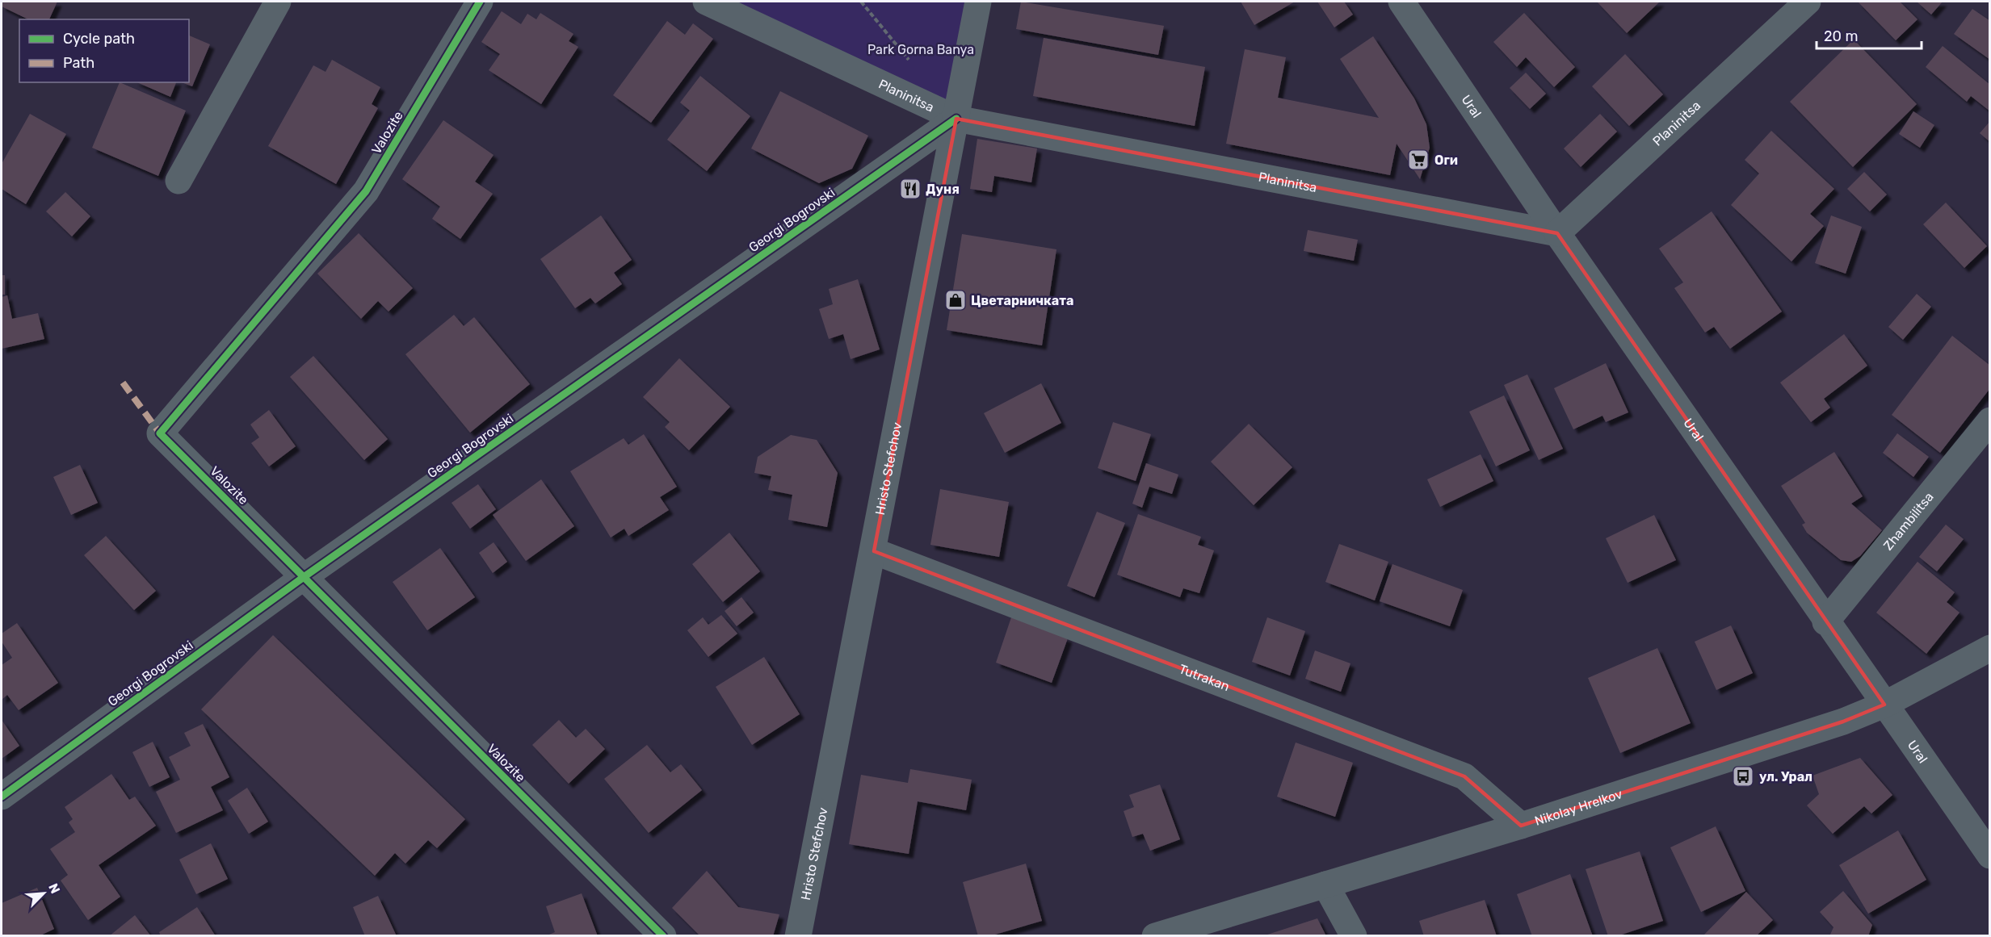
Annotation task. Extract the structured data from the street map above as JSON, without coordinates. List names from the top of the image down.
{
  "streets": {
    "street": [
      "Planinitsa",
      "Ural",
      "Valozite",
      "Georgi Bogrovski",
      "Hristo Stefchov",
      "Zhambilitsa",
      "Tutrakan",
      "Nikolay Hrelkov"
    ]
  },
  "crossings": [
    ["Planinitsa", "Ural"],
    ["Planinitsa", "Georgi Bogrovski"],
    ["Planinitsa", "Hristo Stefchov"],
    ["Ural", "Zhambilitsa"],
    ["Ural", "Nikolay Hrelkov"],
    ["Valozite", "Georgi Bogrovski"],
    ["Georgi Bogrovski", "Hristo Stefchov"],
    ["Hristo Stefchov", "Tutrakan"],
    ["Tutrakan", "Nikolay Hrelkov"]
  ],
  "parks": ["Park Gorna Banya"],
  "places": {
    "supermarket": ["Оги"],
    "restaurant": ["Дуня"],
    "shop": ["Цветарничката"],
    "bus stop": ["ул. Урал"]
  },
  "legend": ["Cycle path", "Path"],
  "scale_bar": "20 m",
  "north": "top right"
}
